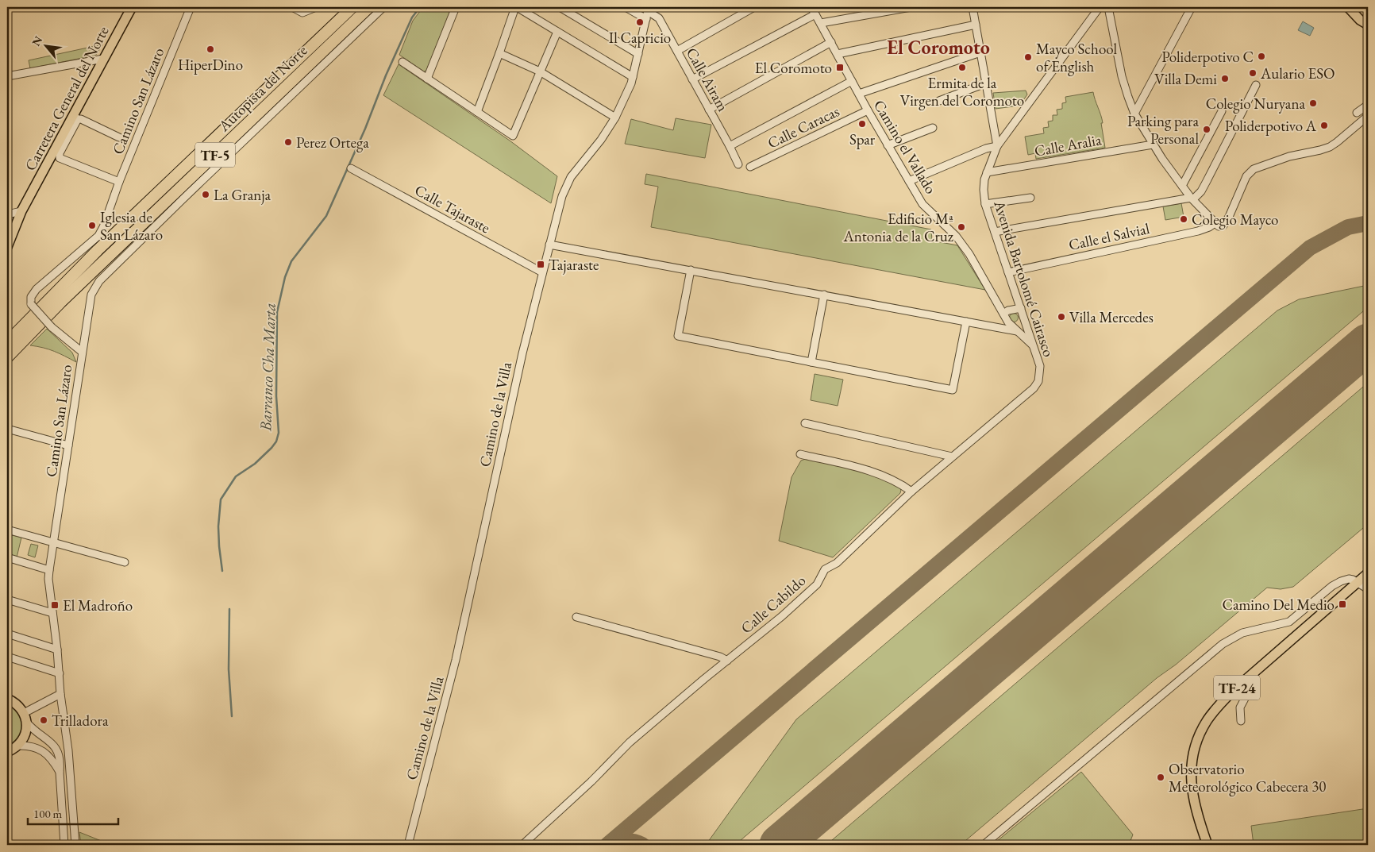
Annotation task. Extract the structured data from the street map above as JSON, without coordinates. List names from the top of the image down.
{
  "streets": {
    "highway": ["Autopista del Norte", "TF-5"],
    "main road": ["Carretera General del Norte", "TF-24"],
    "street": [
      "Calle Airam",
      "Camino San Lázaro",
      "Calle Caracas",
      "Calle Aralia",
      "Camino el Vallado",
      "Calle Tajaraste",
      "Calle el Salvial",
      "Avenida Bartolomé Cairasco",
      "Camino de la Villa",
      "Calle Cabildo"
    ]
  },
  "crossings": [
    ["Calle Airam", "Camino de la Villa"],
    ["Calle Caracas", "Camino el Vallado"],
    ["Calle Aralia", "Avenida Bartolomé Cairasco"],
    ["Camino el Vallado", "Avenida Bartolomé Cairasco"],
    ["Calle Tajaraste", "Camino de la Villa"],
    ["Calle el Salvial", "Avenida Bartolomé Cairasco"],
    ["Avenida Bartolomé Cairasco", "Calle Cabildo"]
  ],
  "districts": ["El Coromoto"],
  "water": ["Barranco Cha Marta"],
  "places": {
    "other": [
      "Il Capricio",
      "HiperDino",
      "Poliderpotivo C",
      "Mayco School of English",
      "Ermita de la Virgen del Coromoto",
      "Aulario ESO",
      "Villa Demi",
      "Colegio Nuryana",
      "Spar",
      "Poliderpotivo A",
      "Parking para Personal",
      "Perez Ortega",
      "La Granja",
      "Colegio Mayco",
      "Iglesia de San Lázaro",
      "Edificio Mª Antonia de la Cruz",
      "Villa Mercedes",
      "Trilladora",
      "Observatorio Meteorológico Cabecera 30"
    ],
    "transit": [
      "El Coromoto",
      "Tajaraste",
      "Camino Del Medio",
      "El Madroño"
    ]
  },
  "scale_bar": "100 m",
  "north": "top left"
}
